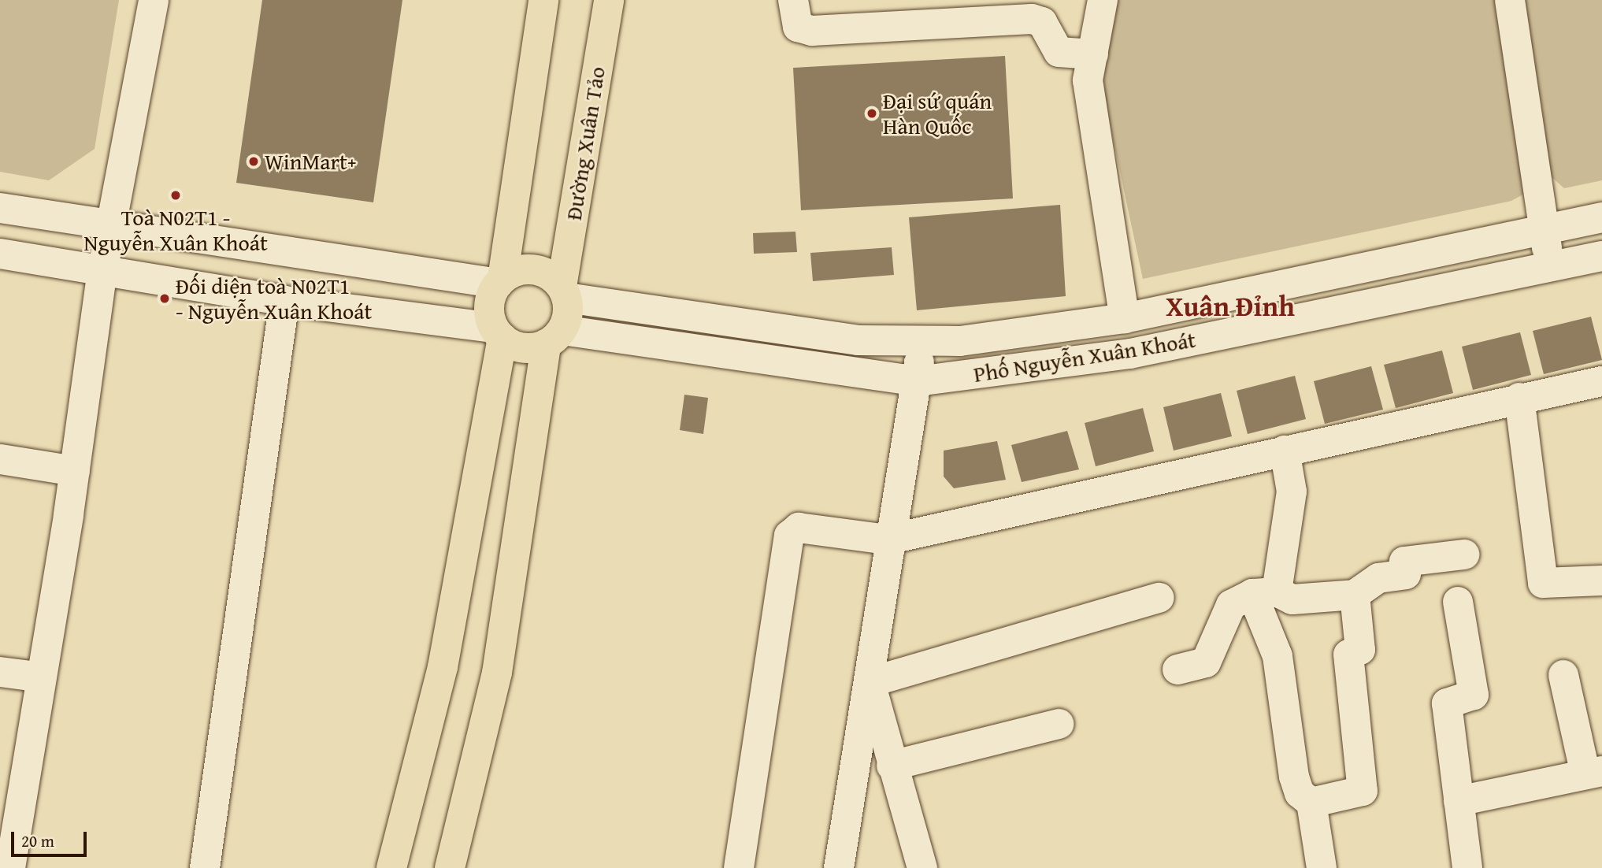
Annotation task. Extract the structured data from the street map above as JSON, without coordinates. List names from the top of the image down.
{
  "streets": {
    "main road": ["Đường Xuân Tảo"],
    "street": ["Phố Nguyễn Xuân Khoát"]
  },
  "crossings": [
    ["Đường Xuân Tảo", "Phố Nguyễn Xuân Khoát"]
  ],
  "districts": ["Xuân Đỉnh"],
  "places": [
    "Đại sứ quán Hàn Quốc",
    "WinMart+",
    "Toà N02T1 - Nguyễn Xuân Khoát",
    "Đối diện toà N02T1 - Nguyễn Xuân Khoát"
  ],
  "scale_bar": "20 m"
}
